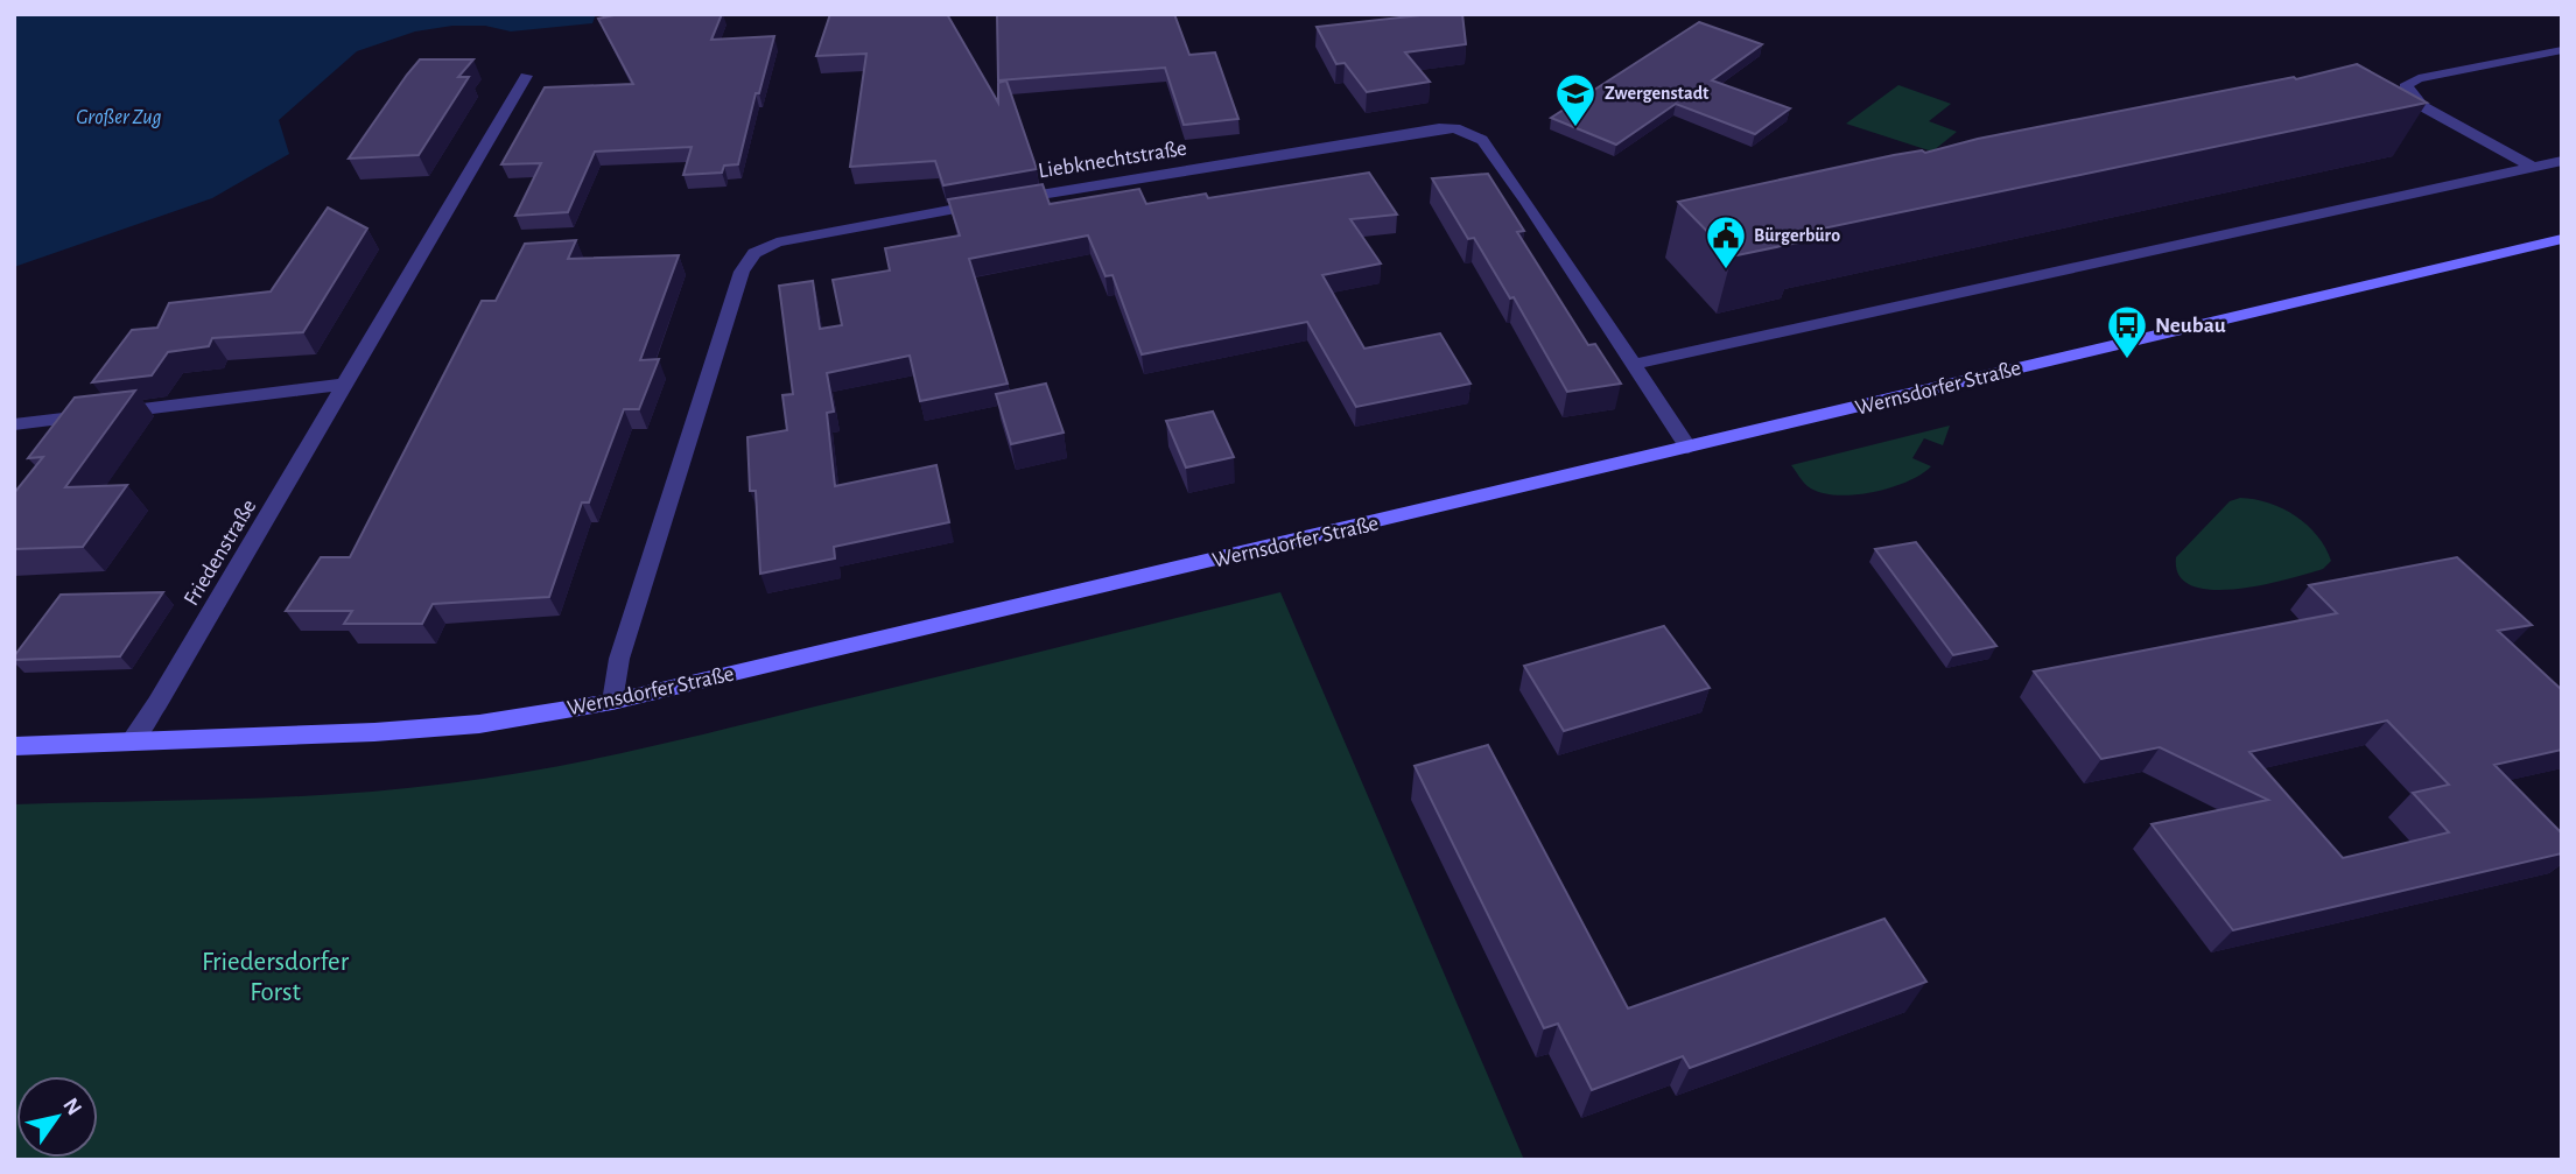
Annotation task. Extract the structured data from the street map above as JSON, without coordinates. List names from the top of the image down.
{
  "streets": {
    "main road": ["Wernsdorfer Straße"],
    "street": ["Liebknechtstraße", "Friedenstraße"]
  },
  "crossings": [
    ["Liebknechtstraße", "Wernsdorfer Straße"],
    ["Wernsdorfer Straße", "Friedenstraße"]
  ],
  "water": ["Großer Zug"],
  "parks": ["Friedersdorfer Forst"],
  "places": {
    "school or university": ["Zwergenstadt"],
    "public building": ["Bürgerbüro"],
    "bus stop": ["Neubau"]
  },
  "north": "top right"
}
